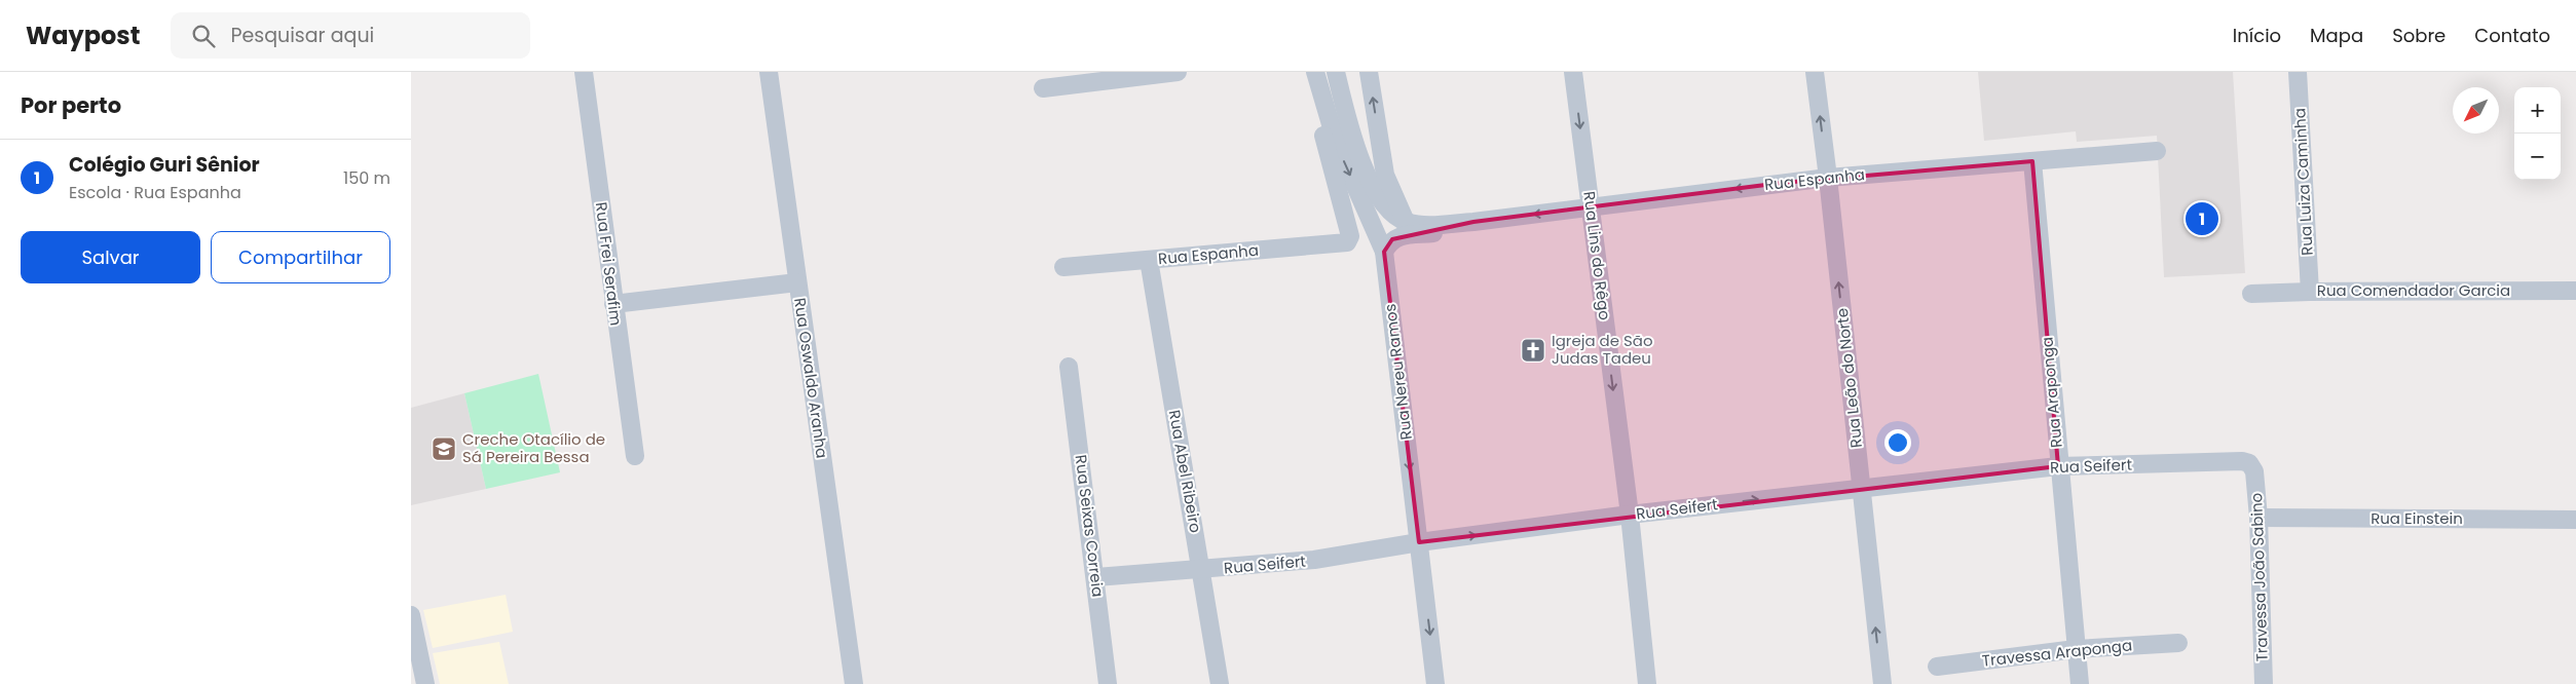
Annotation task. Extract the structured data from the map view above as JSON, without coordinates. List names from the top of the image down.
{
  "streets": {
    "street": [
      "Rua Espanha",
      "Rua Luiza Caminha",
      "Rua Lins do Rêgo",
      "Rua Frei Serafim",
      "Rua Comendador Garcia",
      "Rua Nereu Ramos",
      "Rua Oswaldo Aranha",
      "Rua Leão do Norte",
      "Rua Araponga",
      "Rua Seifert",
      "Rua Abel Ribeiro",
      "Rua Einstein",
      "Rua Seixas Correia",
      "Travessa João Sabino",
      "Travessa Araponga"
    ]
  },
  "crossings": [
    ["Rua Espanha", "Rua Lins do Rêgo"],
    ["Rua Espanha", "Rua Nereu Ramos"],
    ["Rua Espanha", "Rua Leão do Norte"],
    ["Rua Espanha", "Rua Araponga"],
    ["Rua Espanha", "Rua Abel Ribeiro"],
    ["Rua Luiza Caminha", "Rua Comendador Garcia"],
    ["Rua Lins do Rêgo", "Rua Seifert"],
    ["Rua Nereu Ramos", "Rua Seifert"],
    ["Rua Leão do Norte", "Rua Seifert"],
    ["Rua Araponga", "Rua Seifert"],
    ["Rua Araponga", "Travessa Araponga"],
    ["Rua Seifert", "Rua Abel Ribeiro"],
    ["Rua Seifert", "Rua Seixas Correia"],
    ["Rua Seifert", "Travessa João Sabino"],
    ["Rua Einstein", "Travessa João Sabino"]
  ],
  "one_way": ["Rua Lins do Rêgo", "Rua Leão do Norte", "Rua Seifert"],
  "places": {
    "church": ["Igreja de São Judas Tadeu"],
    "school or university": ["Creche Otacílio de Sá Pereira Bessa"]
  },
  "north": "bottom left",
  "page": {
    "header": "Waypost",
    "search": "Pesquisar aqui",
    "nav": [
      "Início",
      "Mapa",
      "Sobre",
      "Contato"
    ],
    "heading": "Por perto",
    "map_buttons": ["+", "−"],
    "list": [
      {
        "mark": "1",
        "name": "Colégio Guri Sênior",
        "note": "Escola · Rua Espanha",
        "value": "150 m"
      }
    ],
    "pins": "1",
    "buttons": ["Salvar", "Compartilhar"]
  }
}
